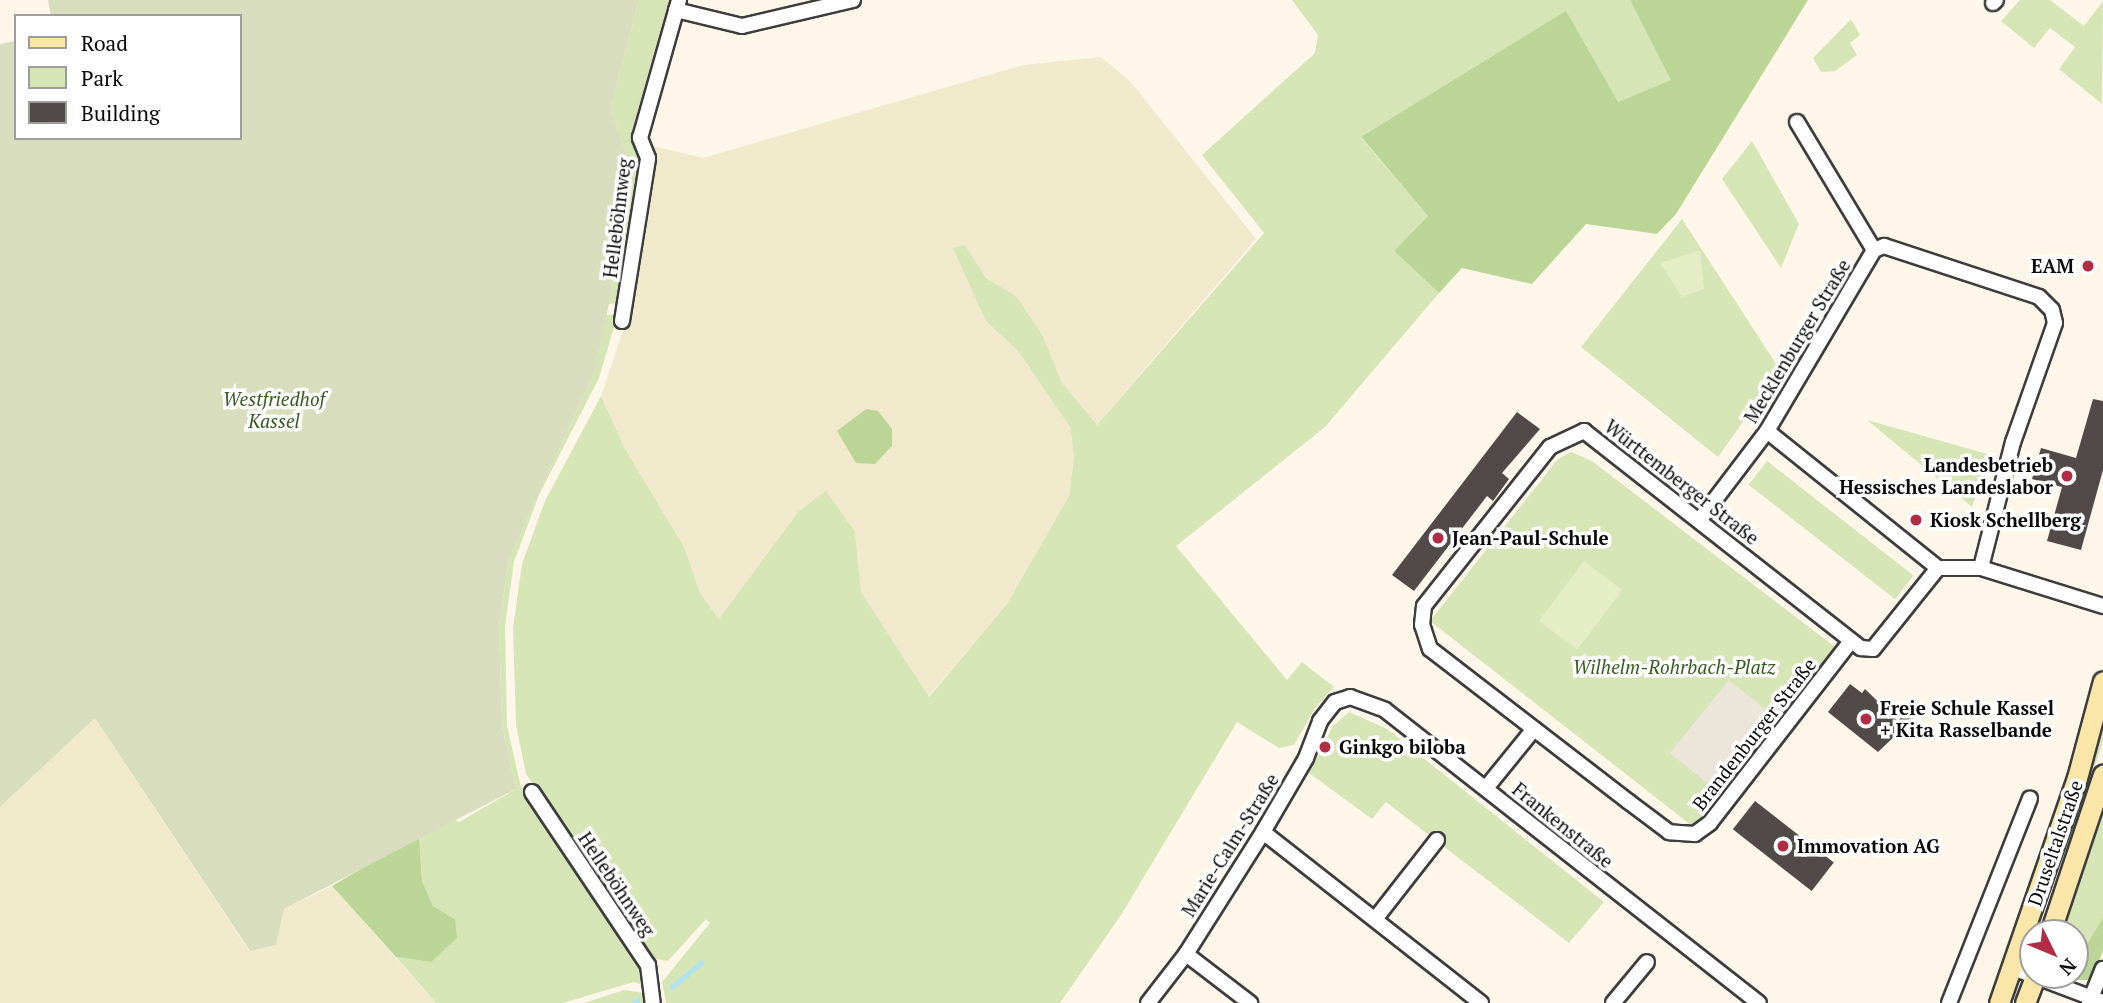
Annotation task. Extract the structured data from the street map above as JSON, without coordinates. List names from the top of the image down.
{
  "streets": {
    "main road": ["Druseltalstraße"],
    "street": [
      "Helleböhnweg",
      "Mecklenburger Straße",
      "Württemberger Straße",
      "Brandenburger Straße",
      "Frankenstraße",
      "Marie-Calm-Straße"
    ]
  },
  "crossings": [
    ["Mecklenburger Straße", "Württemberger Straße"],
    ["Württemberger Straße", "Brandenburger Straße"],
    ["Frankenstraße", "Marie-Calm-Straße"]
  ],
  "parks": ["Westfriedhof Kassel", "Wilhelm-Rohrbach-Platz"],
  "places": [
    "EAM",
    "Landesbetrieb Hessisches Landeslabor",
    "Kiosk Schellberg",
    "Jean-Paul-Schule",
    "Freie Schule Kassel + Kita Rasselbande",
    "Ginkgo biloba",
    "Immovation AG"
  ],
  "legend": ["Road", "Park", "Building"],
  "north": "bottom right"
}
